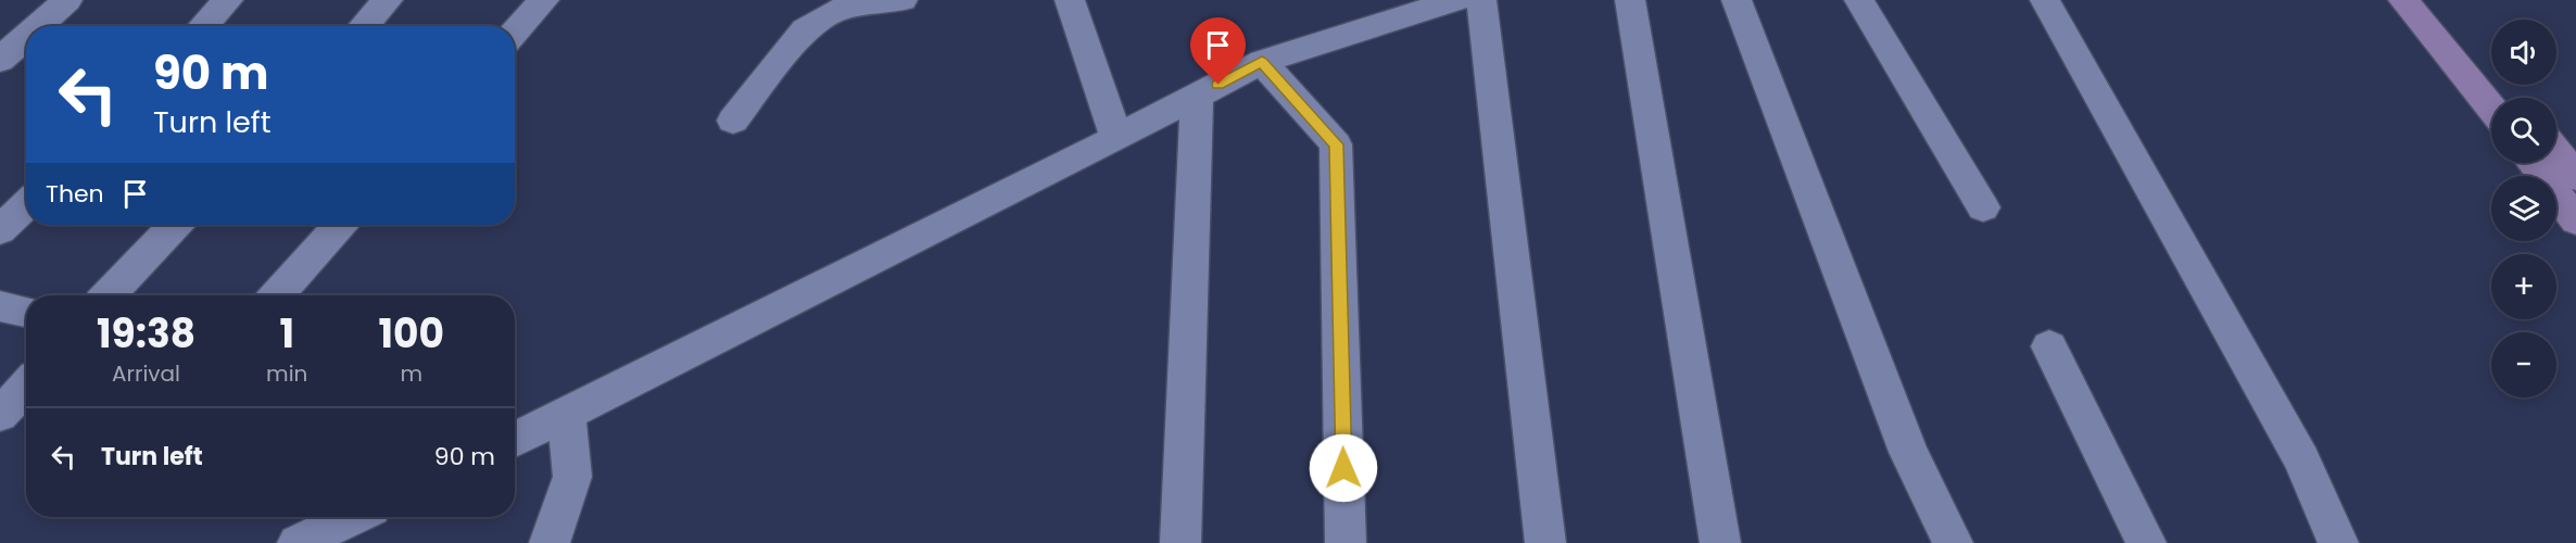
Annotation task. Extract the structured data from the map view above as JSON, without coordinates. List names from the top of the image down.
{
  "page": {
    "map_buttons": ["+", "−"],
    "turn": ["90 m", "Turn left"],
    "then": "Then",
    "eta": [
      "19:38",
      "Arrival",
      "1",
      "min",
      "100",
      "m"
    ],
    "list": [
      {
        "name": "Turn left",
        "value": "90 m"
      }
    ]
  }
}
